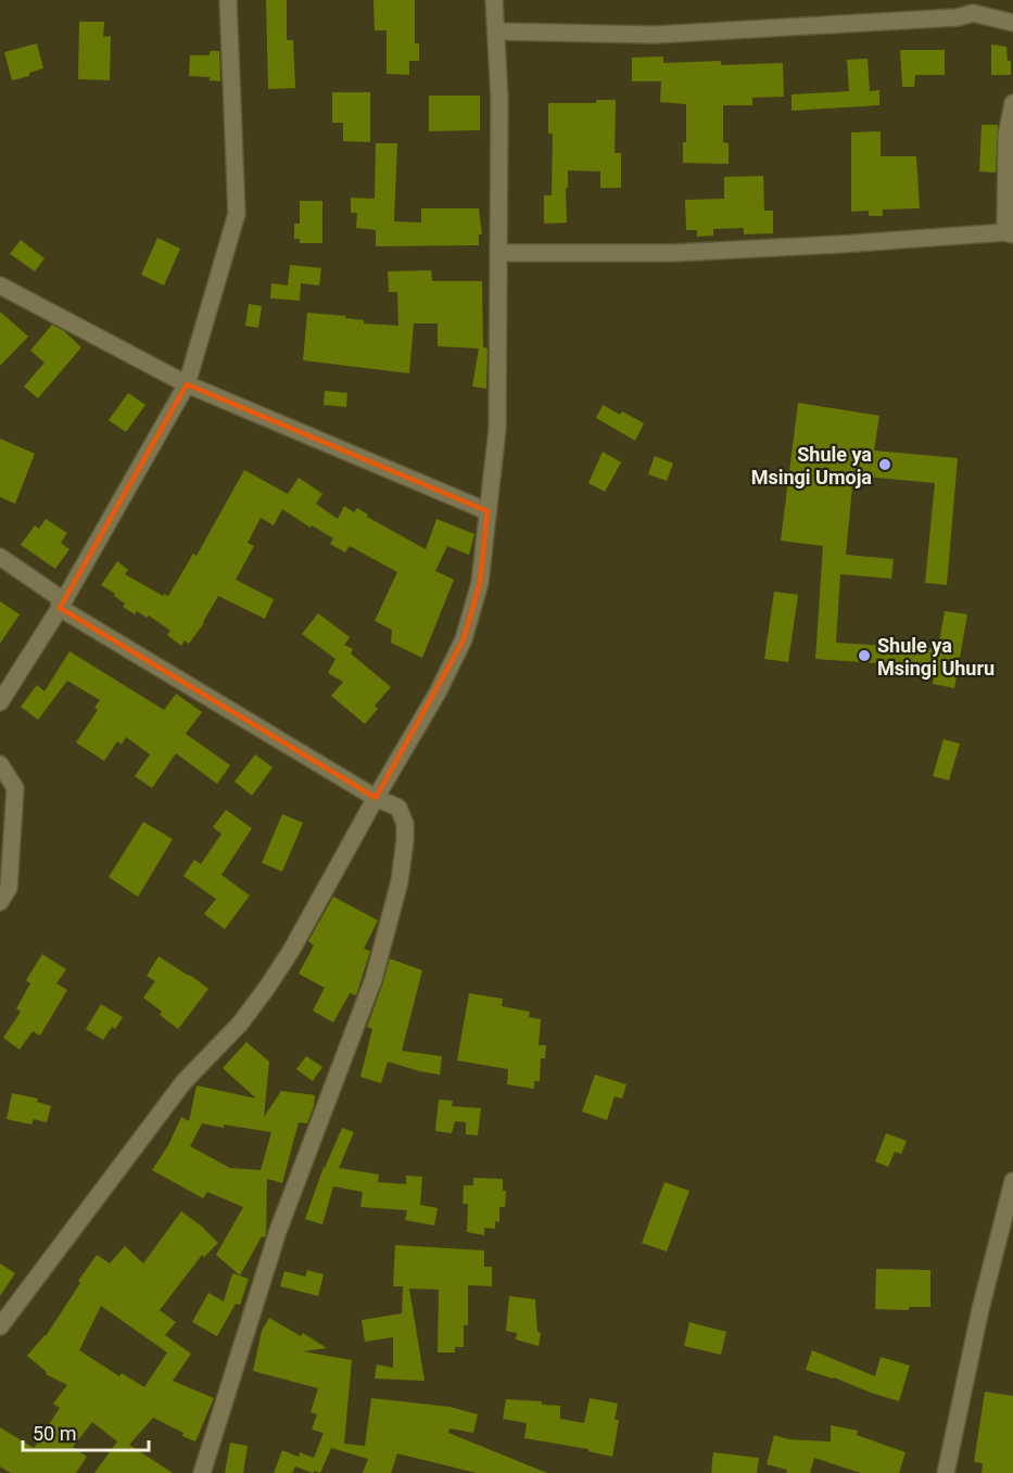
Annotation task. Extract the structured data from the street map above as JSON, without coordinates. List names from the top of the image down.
{
  "places": ["Shule ya Msingi Umoja", "Shule ya Msingi Uhuru"],
  "scale_bar": "50 m"
}
